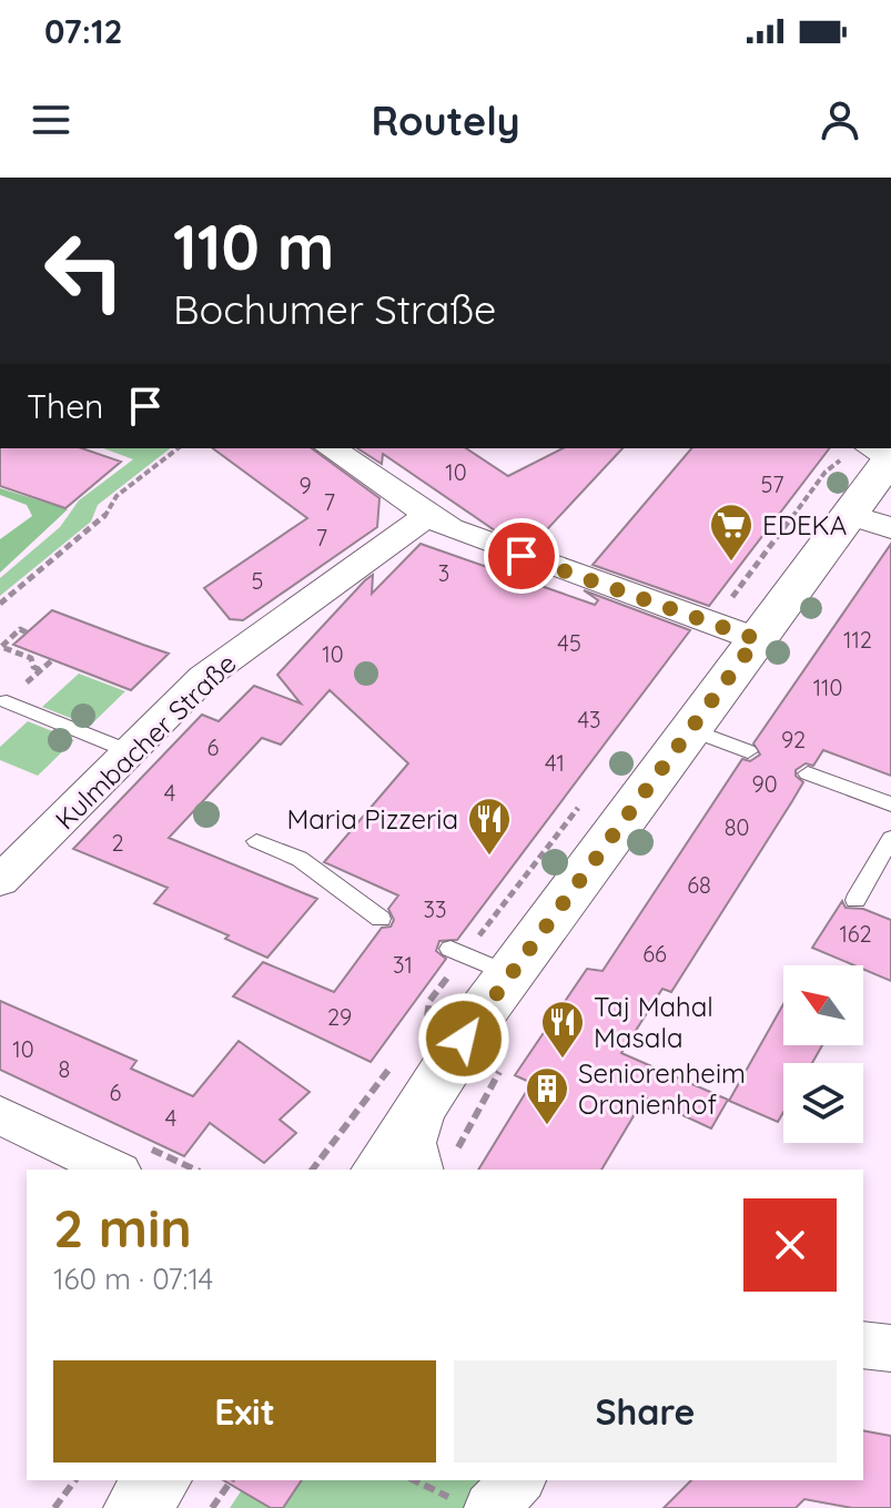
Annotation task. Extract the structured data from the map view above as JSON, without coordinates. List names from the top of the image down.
{
  "streets": {
    "street": ["Kulmbacher Straße"]
  },
  "places": {
    "supermarket": ["EDEKA"],
    "restaurant": ["Maria Pizzeria", "Taj Mahal Masala"],
    "building": ["Seniorenheim Oranienhof"]
  },
  "house_numbers": [
    "10",
    "57",
    "9",
    "7",
    "7",
    "3",
    "5",
    "112",
    "45",
    "10",
    "110",
    "43",
    "92",
    "6",
    "41",
    "90",
    "4",
    "80",
    "2",
    "68",
    "33",
    "162",
    "66",
    "31",
    "29",
    "10",
    "8",
    "6",
    "4"
  ],
  "north": "top left",
  "page": {
    "status": "07:12",
    "header": "Routely",
    "turn": ["110 m", "Bochumer Straße"],
    "then": "Then",
    "heading": ["2 min", "160 m · 07:14"],
    "buttons": ["Exit", "Share"]
  }
}
